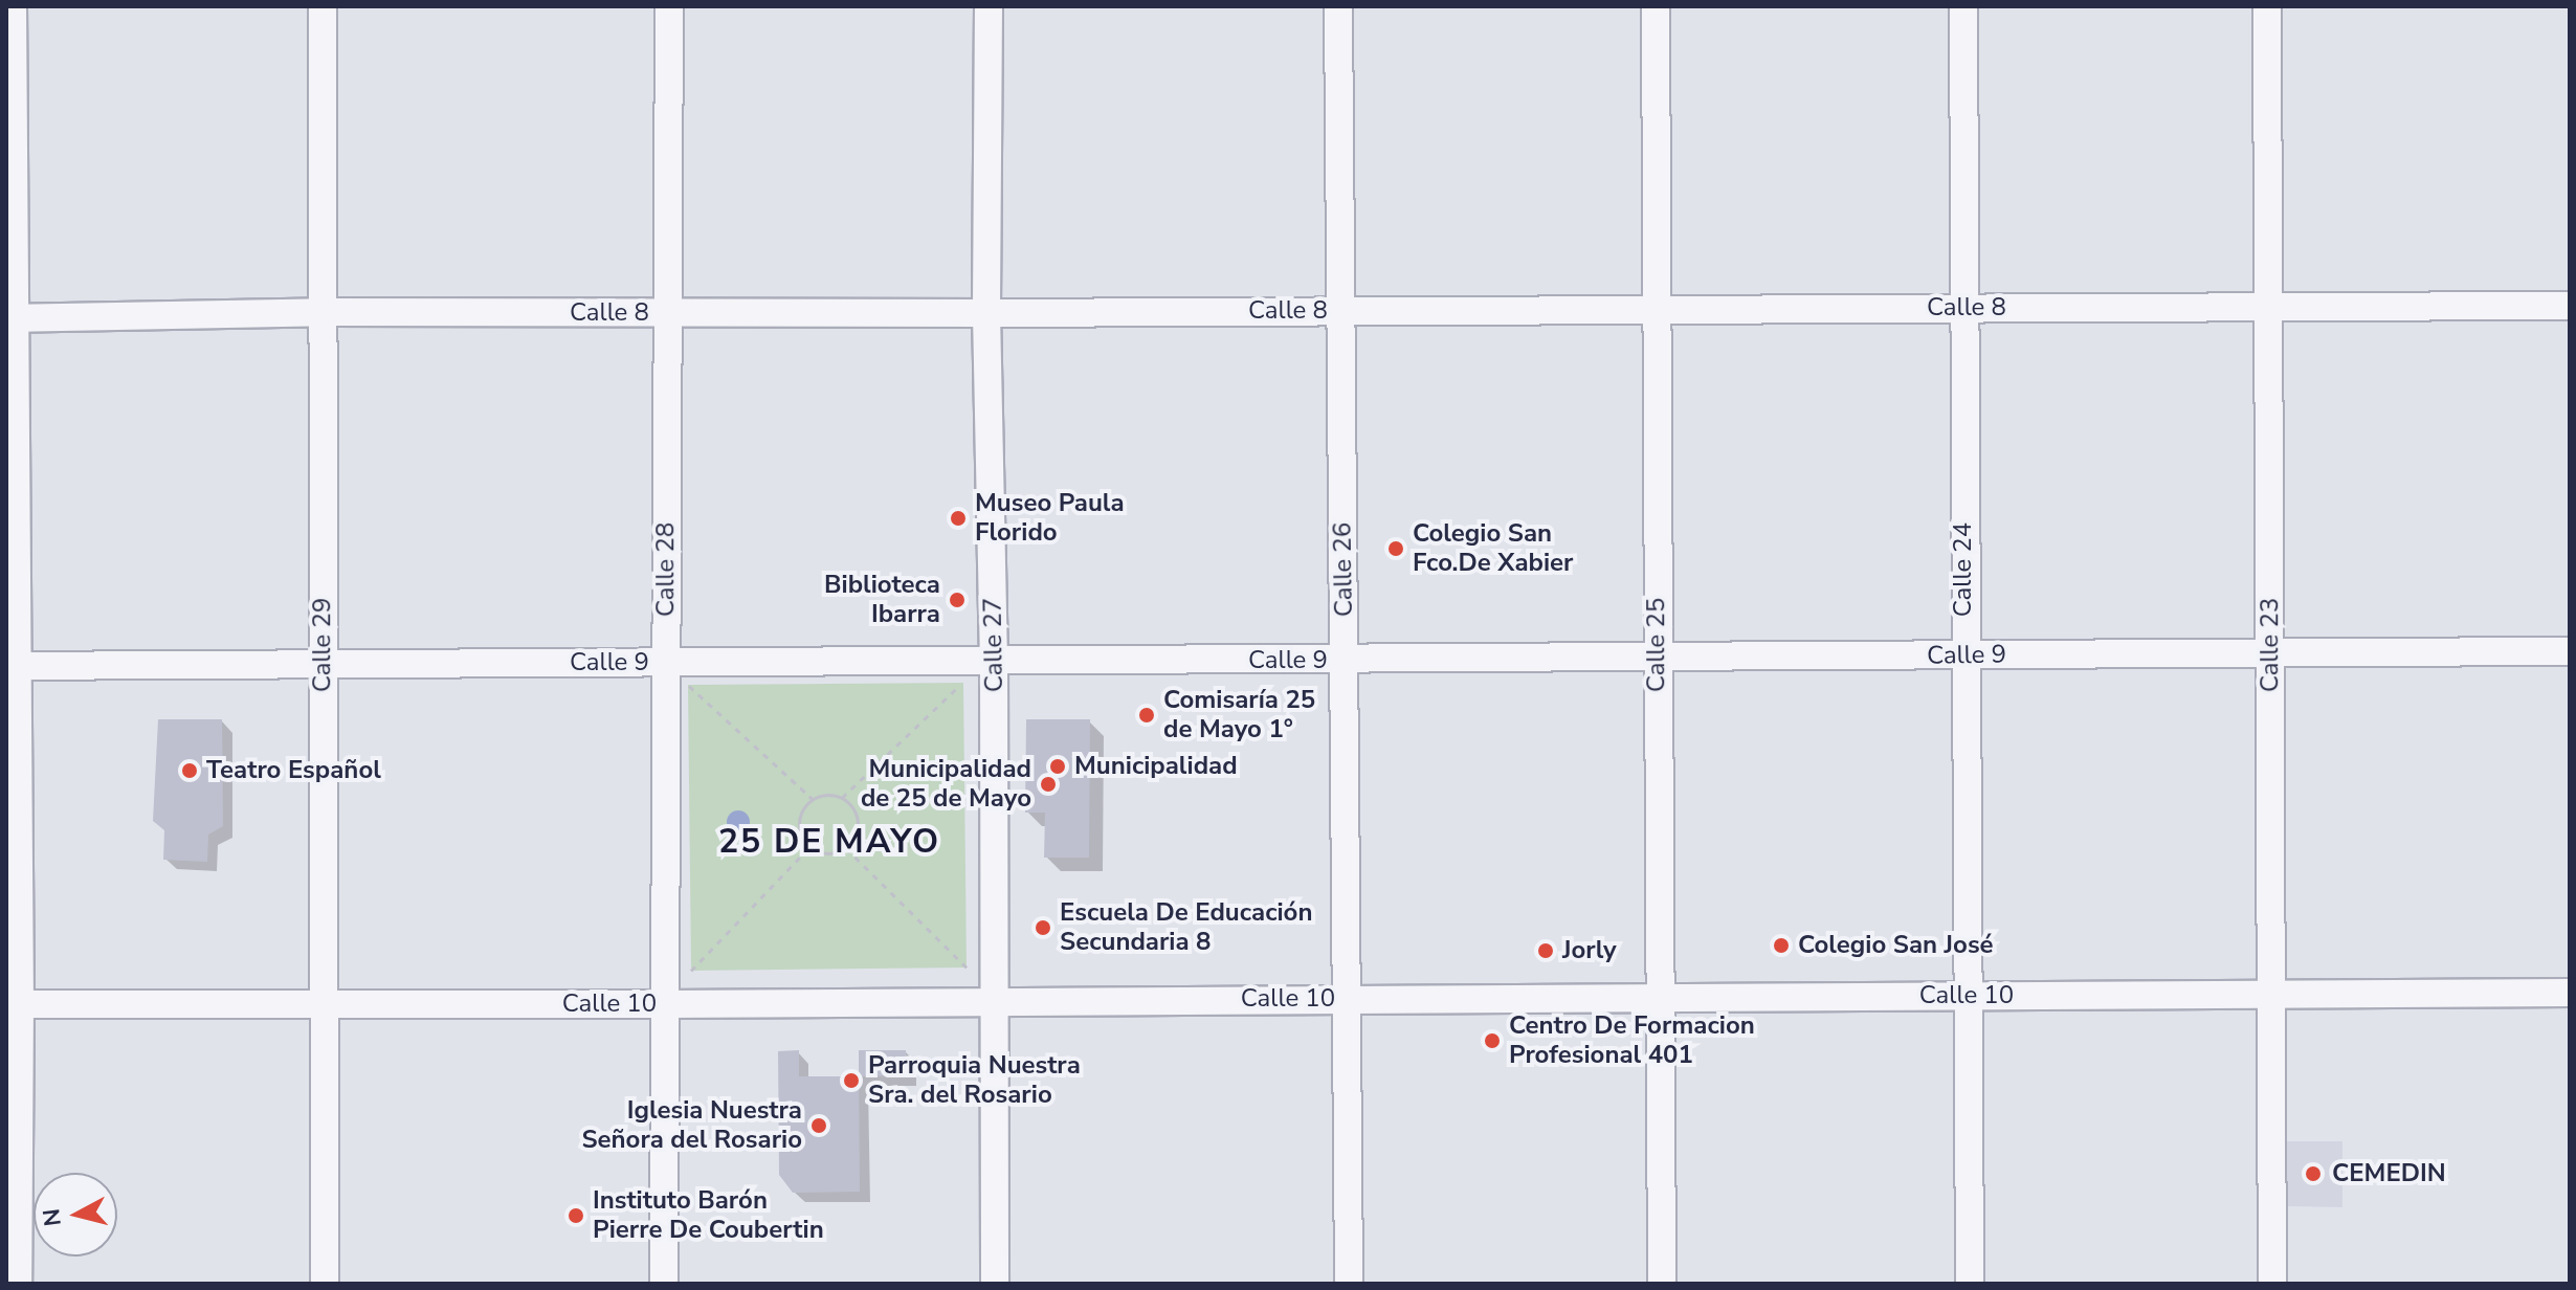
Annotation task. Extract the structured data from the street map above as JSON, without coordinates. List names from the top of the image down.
{
  "streets": {
    "street": [
      "Calle 8",
      "Calle 28",
      "Calle 26",
      "Calle 24",
      "Calle 29",
      "Calle 27",
      "Calle 25",
      "Calle 23",
      "Calle 9",
      "Calle 10"
    ]
  },
  "crossings": [
    ["Calle 8", "Calle 28"],
    ["Calle 8", "Calle 26"],
    ["Calle 8", "Calle 24"],
    ["Calle 8", "Calle 29"],
    ["Calle 8", "Calle 27"],
    ["Calle 8", "Calle 25"],
    ["Calle 8", "Calle 23"],
    ["Calle 28", "Calle 9"],
    ["Calle 28", "Calle 10"],
    ["Calle 26", "Calle 9"],
    ["Calle 26", "Calle 10"],
    ["Calle 24", "Calle 9"],
    ["Calle 24", "Calle 10"],
    ["Calle 29", "Calle 9"],
    ["Calle 29", "Calle 10"],
    ["Calle 27", "Calle 9"],
    ["Calle 27", "Calle 10"],
    ["Calle 25", "Calle 9"],
    ["Calle 25", "Calle 10"],
    ["Calle 23", "Calle 9"],
    ["Calle 23", "Calle 10"]
  ],
  "districts": ["25 DE MAYO"],
  "places": [
    "Museo Paula Florido",
    "Colegio San Fco.De Xabier",
    "Biblioteca Ibarra",
    "Comisaría 25 de Mayo 1°",
    "Municipalidad",
    "Teatro Español",
    "Municipalidad de 25 de Mayo",
    "Escuela De Educación Secundaria 8",
    "Colegio San José",
    "Jorly",
    "Centro De Formacion Profesional 401",
    "Parroquia Nuestra Sra. del Rosario",
    "Iglesia Nuestra Señora del Rosario",
    "CEMEDIN",
    "Instituto Barón Pierre De Coubertin"
  ],
  "north": "left"
}
